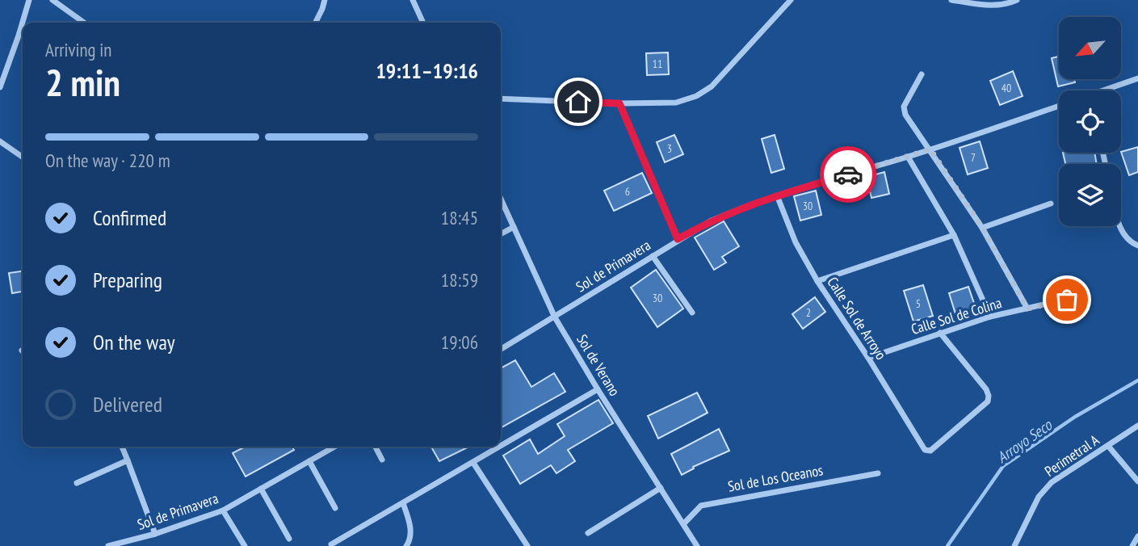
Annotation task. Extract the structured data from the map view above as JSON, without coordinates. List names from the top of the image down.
{
  "streets": {
    "street": [
      "Sol de Primavera",
      "Calle Sol de Colina",
      "Calle Sol de Arroyo",
      "Sol de Verano",
      "Perimetral A",
      "Sol de Los Oceanos"
    ]
  },
  "crossings": [
    ["Sol de Primavera", "Calle Sol de Arroyo"],
    ["Sol de Primavera", "Sol de Verano"],
    ["Calle Sol de Colina", "Calle Sol de Arroyo"],
    ["Sol de Verano", "Sol de Los Oceanos"]
  ],
  "water": ["Arroyo Seco"],
  "house_numbers": [
    "11",
    "40",
    "3",
    "7",
    "6",
    "30",
    "30",
    "5",
    "2"
  ],
  "north": "bottom left",
  "page": {
    "heading": ["2 min", "Arriving in", "19:11–19:16"],
    "bar": "On the way · 220 m",
    "list": [
      ["Confirmed", "18:45"],
      ["Preparing", "18:59"],
      ["On the way", "19:06"],
      "Delivered"
    ]
  }
}
